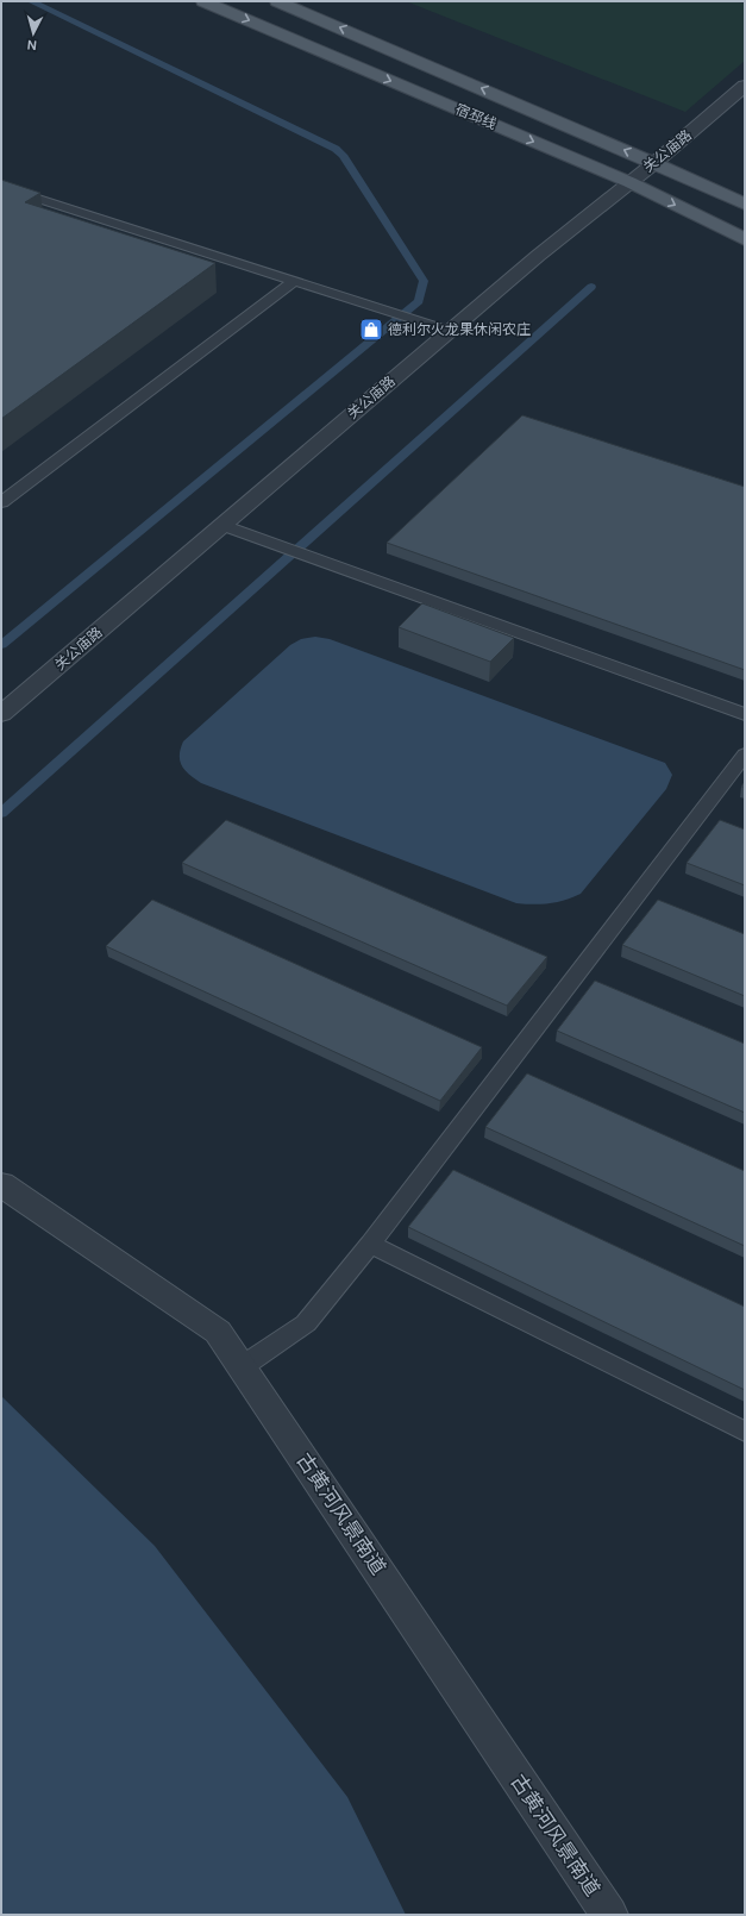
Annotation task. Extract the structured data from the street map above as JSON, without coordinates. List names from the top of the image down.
{
  "streets": {
    "main road": ["宿邳线"],
    "street": ["关公庙路", "古黄河风景南道"]
  },
  "crossings": [
    ["宿邳线", "关公庙路"]
  ],
  "places": {
    "shop": ["德利尔火龙果休闲农庄"]
  },
  "north": "bottom"
}
